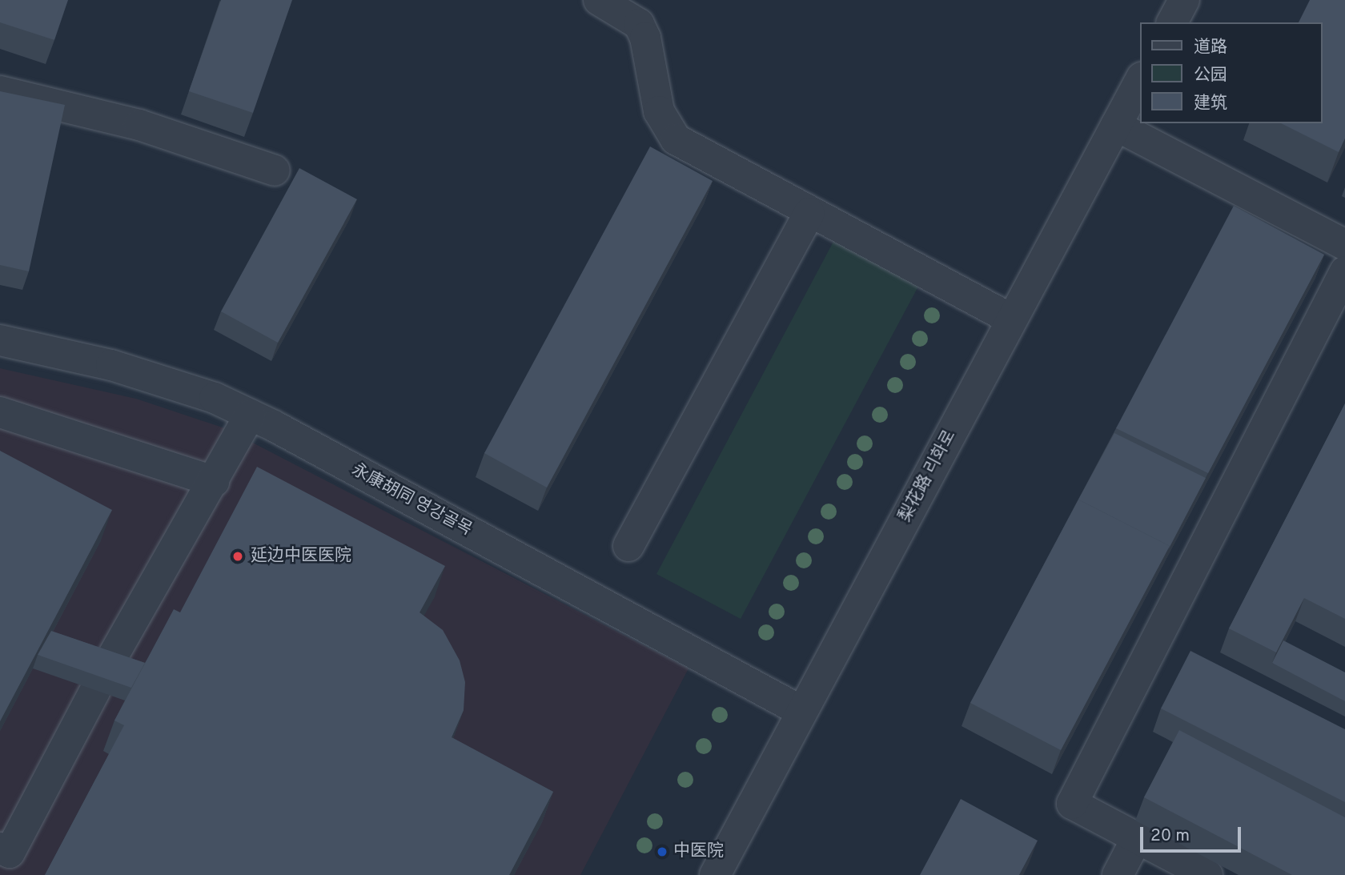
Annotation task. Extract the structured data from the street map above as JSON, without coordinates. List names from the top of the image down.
{
  "streets": {
    "street": ["梨花路 리화로", "永康胡同 영강골목"]
  },
  "crossings": [
    ["梨花路 리화로", "永康胡同 영강골목"]
  ],
  "places": ["延边中医医院", "中医院"],
  "legend": ["道路", "公园", "建筑"],
  "scale_bar": "20 m"
}
